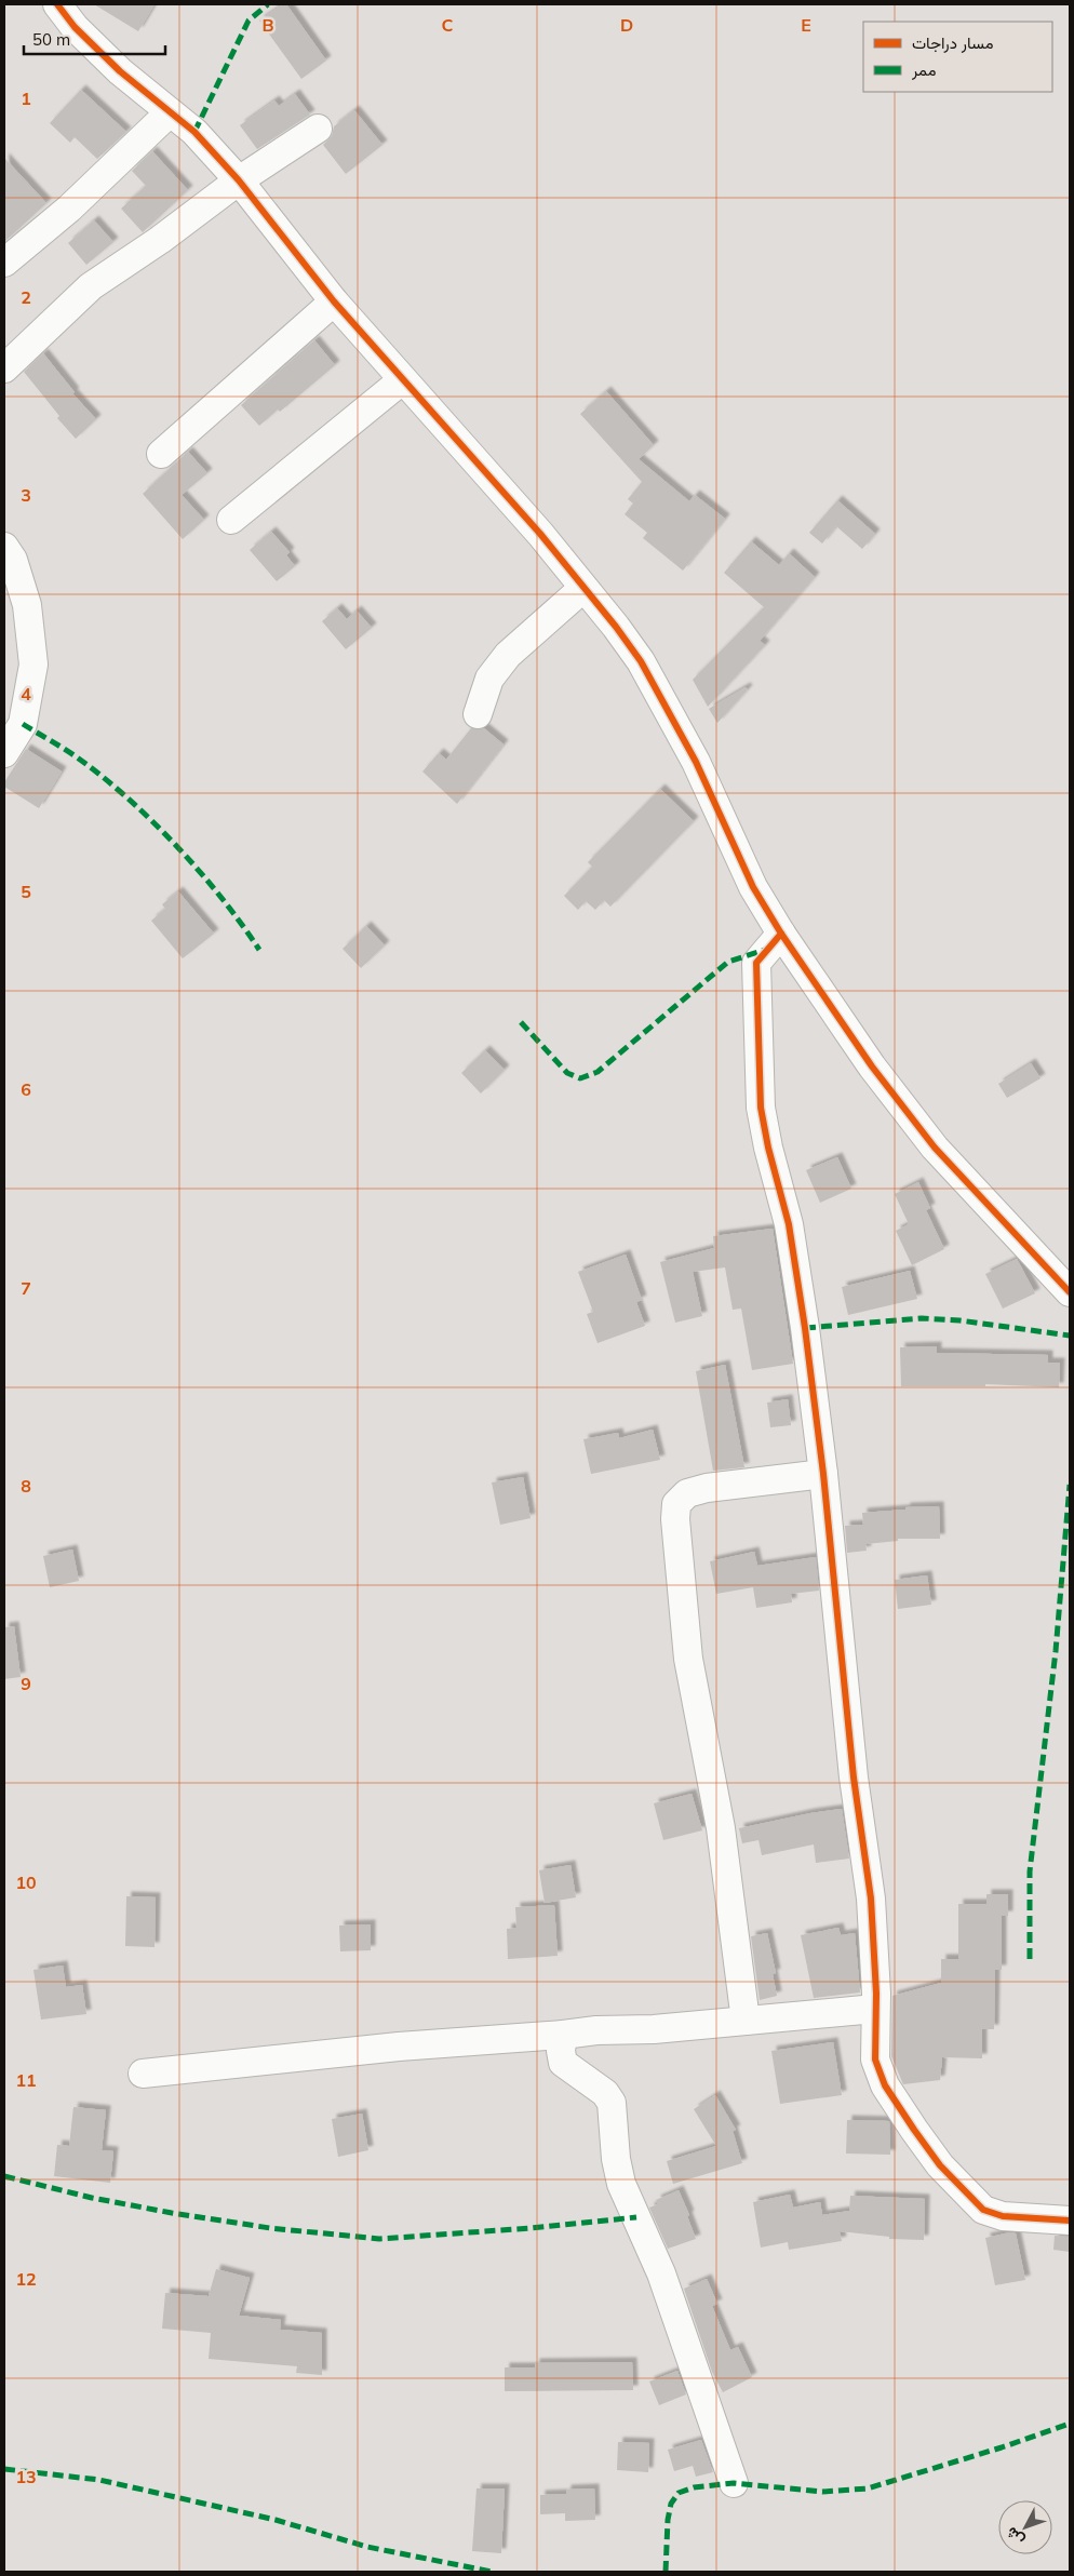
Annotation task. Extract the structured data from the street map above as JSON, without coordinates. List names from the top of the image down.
{
  "legend": ["مسار دراجات", "ممر"],
  "scale_bar": "50 m",
  "north": "bottom left",
  "grid": {
    "columns": [
      "B",
      "C",
      "D",
      "E"
    ],
    "rows": [
      "1",
      "2",
      "3",
      "4",
      "5",
      "6",
      "7",
      "8",
      "9",
      "10",
      "11",
      "12",
      "13"
    ]
  }
}
